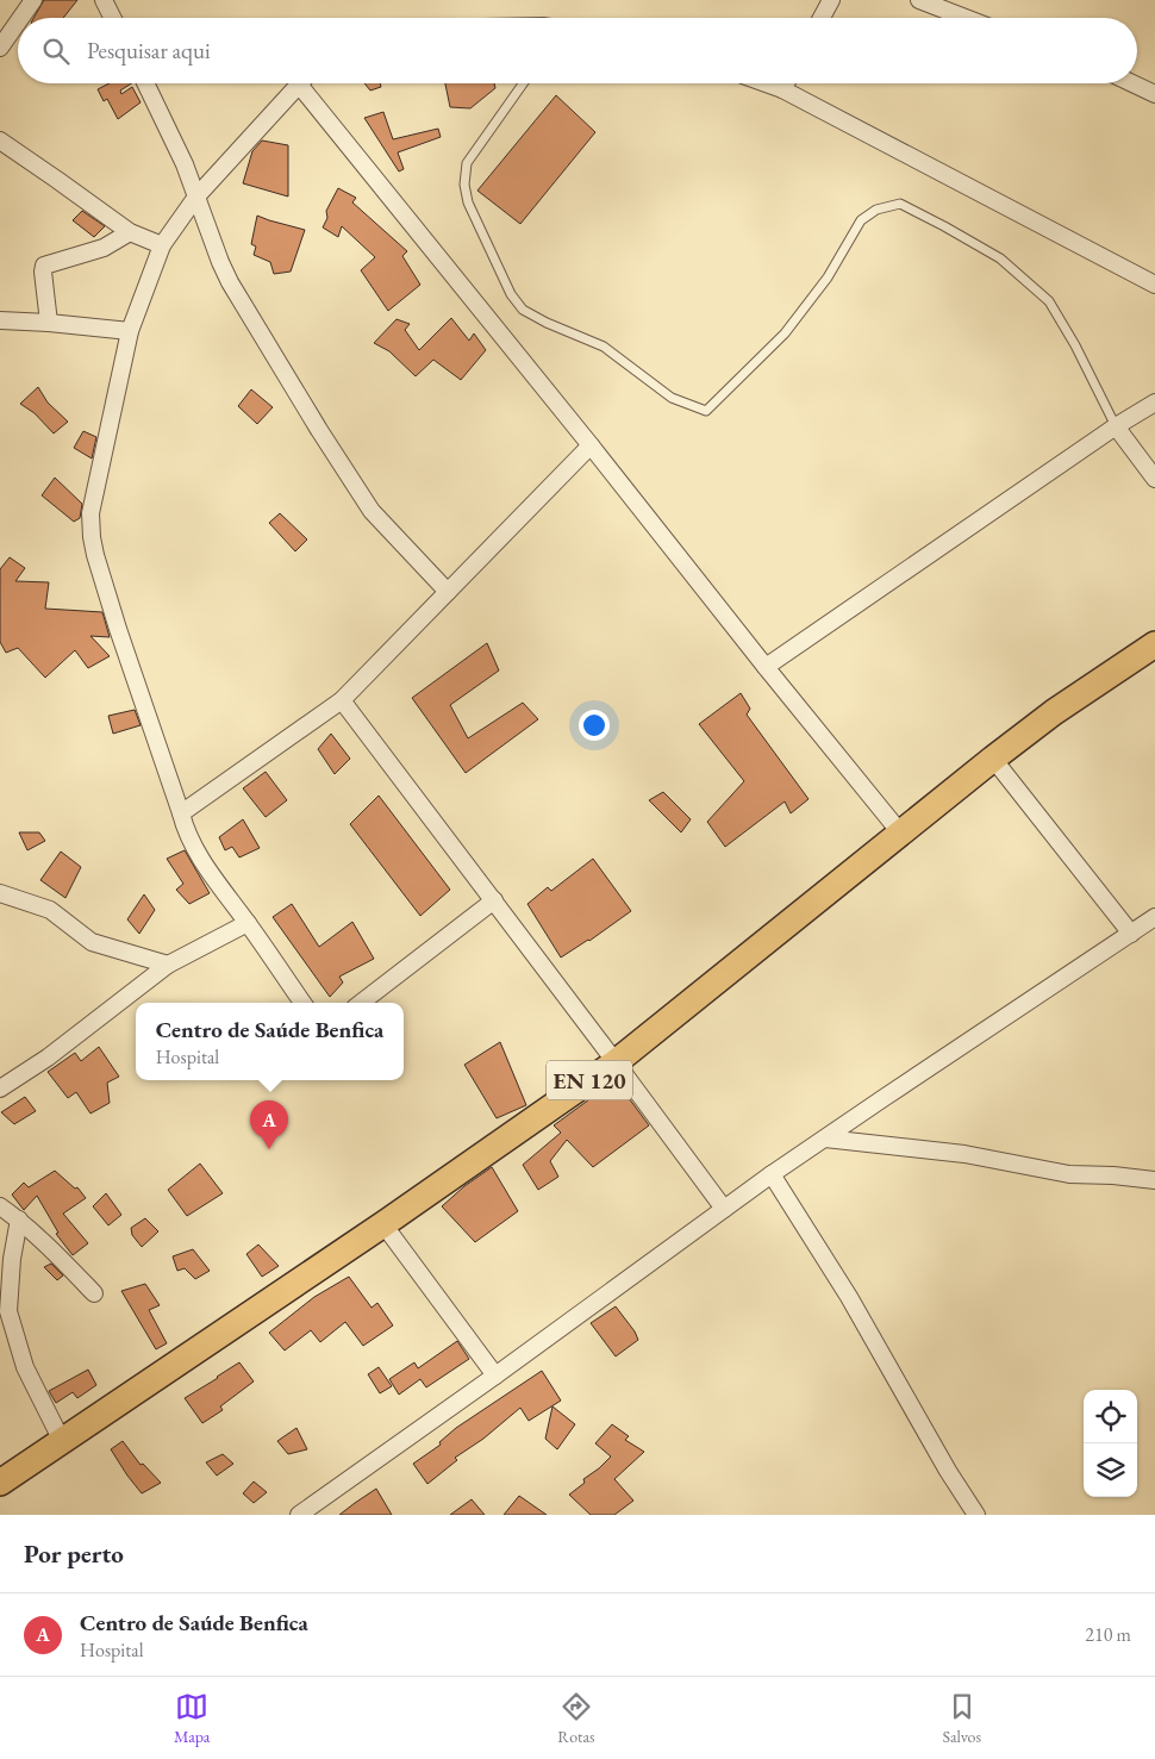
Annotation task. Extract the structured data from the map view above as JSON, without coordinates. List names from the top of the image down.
{
  "streets": {
    "main road": ["EN 120"]
  },
  "page": {
    "search": "Pesquisar aqui",
    "popup": ["Centro de Saúde Benfica", "Hospital"],
    "pins": "A",
    "heading": "Por perto",
    "list": [
      {
        "mark": "A",
        "name": "Centro de Saúde Benfica",
        "note": "Hospital",
        "value": "210 m"
      }
    ],
    "nav": ["Mapa", "Rotas", "Salvos"]
  }
}
